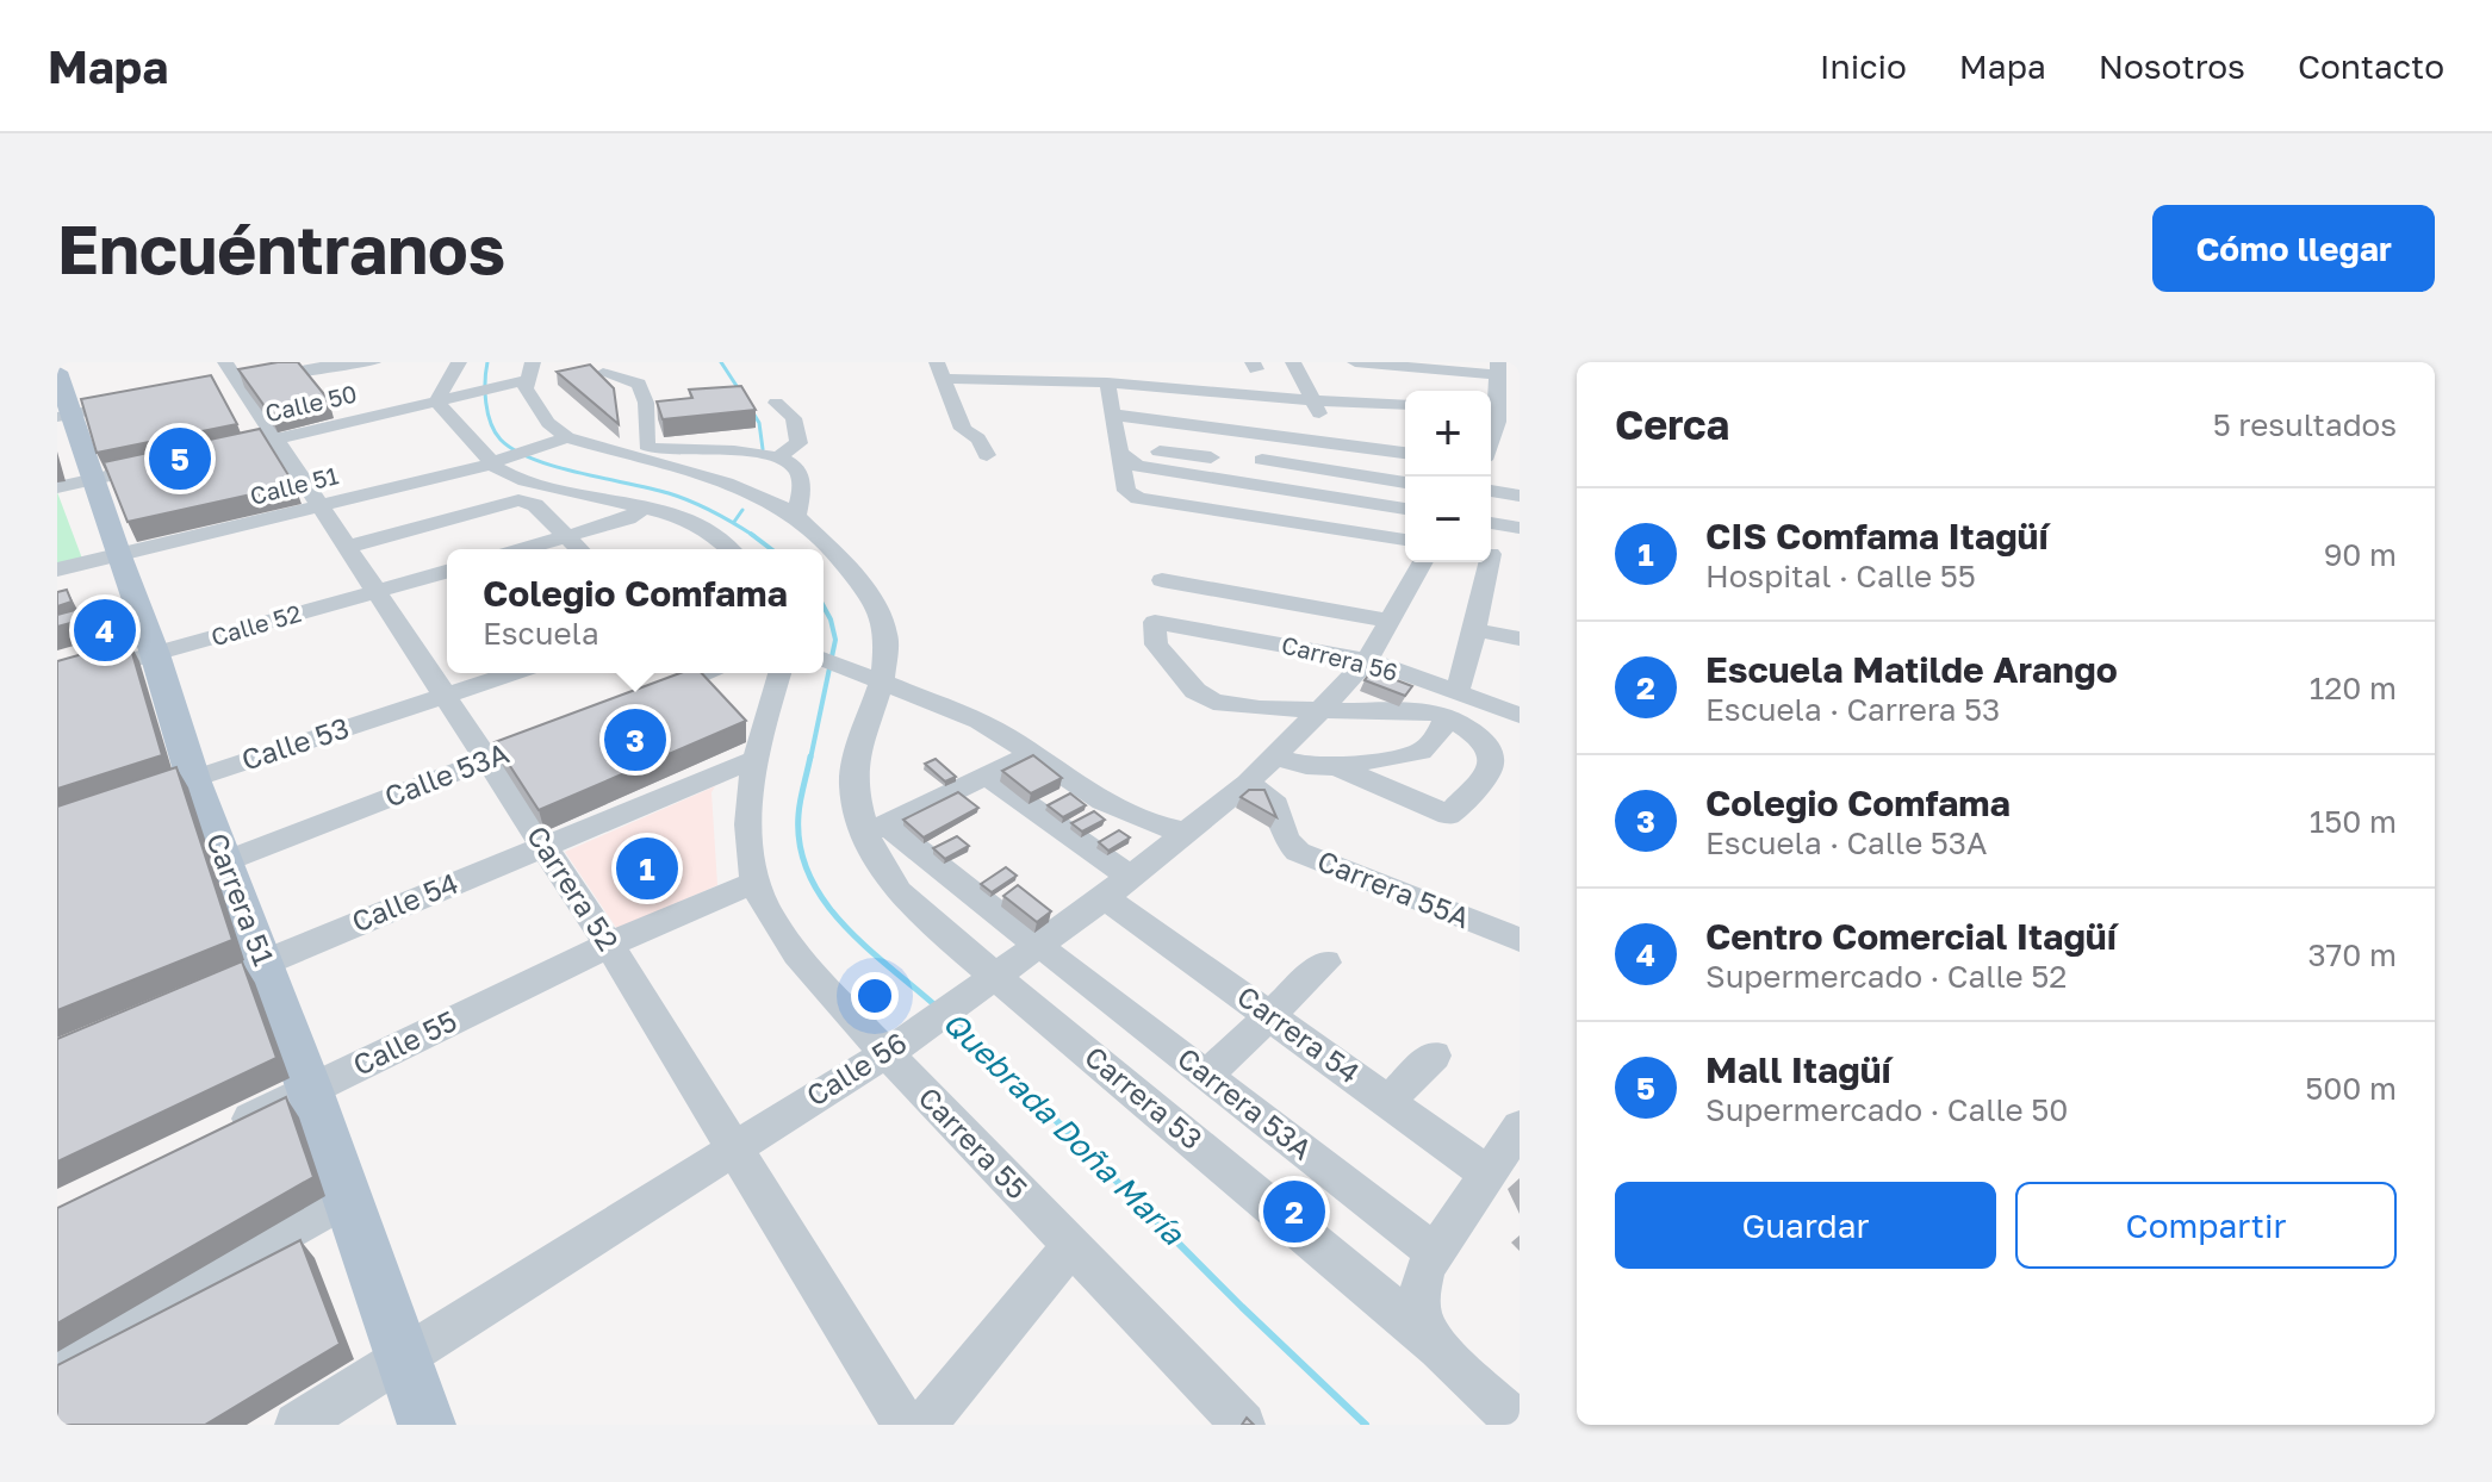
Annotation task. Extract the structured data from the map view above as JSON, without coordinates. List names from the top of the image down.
{
  "streets": {
    "main road": ["Carrera 51"],
    "street": [
      "Calle 50",
      "Calle 51",
      "Calle 52",
      "Carrera 56",
      "Calle 53",
      "Calle 53A",
      "Carrera 52",
      "Carrera 55A",
      "Calle 54",
      "Carrera 54",
      "Calle 55",
      "Calle 56",
      "Carrera 53",
      "Carrera 53A",
      "Carrera 55"
    ]
  },
  "crossings": [
    ["Calle 50", "Carrera 52"],
    ["Calle 51", "Carrera 52"],
    ["Calle 51", "Carrera 51"],
    ["Calle 51", "Carrera 53"],
    ["Calle 52", "Carrera 52"],
    ["Calle 52", "Carrera 51"],
    ["Carrera 56", "Calle 56"],
    ["Calle 53", "Carrera 52"],
    ["Calle 53", "Carrera 51"],
    ["Calle 53A", "Carrera 52"],
    ["Calle 53A", "Carrera 51"],
    ["Carrera 52", "Calle 54"],
    ["Carrera 52", "Calle 55"],
    ["Carrera 52", "Calle 56"],
    ["Carrera 55A", "Calle 56"],
    ["Carrera 51", "Calle 54"],
    ["Carrera 51", "Calle 55"],
    ["Carrera 51", "Calle 56"],
    ["Calle 54", "Carrera 55"],
    ["Carrera 54", "Calle 56"],
    ["Calle 55", "Carrera 55"],
    ["Calle 56", "Carrera 53"],
    ["Calle 56", "Carrera 55"],
    ["Carrera 53", "Carrera 53A"]
  ],
  "water": ["Quebrada Doña María"],
  "page": {
    "header": "Mapa",
    "nav": [
      "Inicio",
      "Mapa",
      "Nosotros",
      "Contacto"
    ],
    "buttons": [
      "Cómo llegar",
      ["Guardar", "Compartir"]
    ],
    "title": "Encuéntranos",
    "heading": ["Cerca", "5 resultados"],
    "map_buttons": ["+", "−"],
    "pins": [
      "5",
      "4",
      "3",
      "1",
      "2"
    ],
    "list": [
      {
        "mark": "1",
        "name": "CIS Comfama Itagüí",
        "note": "Hospital · Calle 55",
        "value": "90 m"
      },
      {
        "mark": "2",
        "name": "Escuela Matilde Arango",
        "note": "Escuela · Carrera 53",
        "value": "120 m"
      },
      {
        "mark": "3",
        "name": "Colegio Comfama",
        "note": "Escuela · Calle 53A",
        "value": "150 m"
      },
      {
        "mark": "4",
        "name": "Centro Comercial Itagüí",
        "note": "Supermercado · Calle 52",
        "value": "370 m"
      },
      {
        "mark": "5",
        "name": "Mall Itagüí",
        "note": "Supermercado · Calle 50",
        "value": "500 m"
      }
    ],
    "popup": ["Colegio Comfama", "Escuela"]
  }
}
